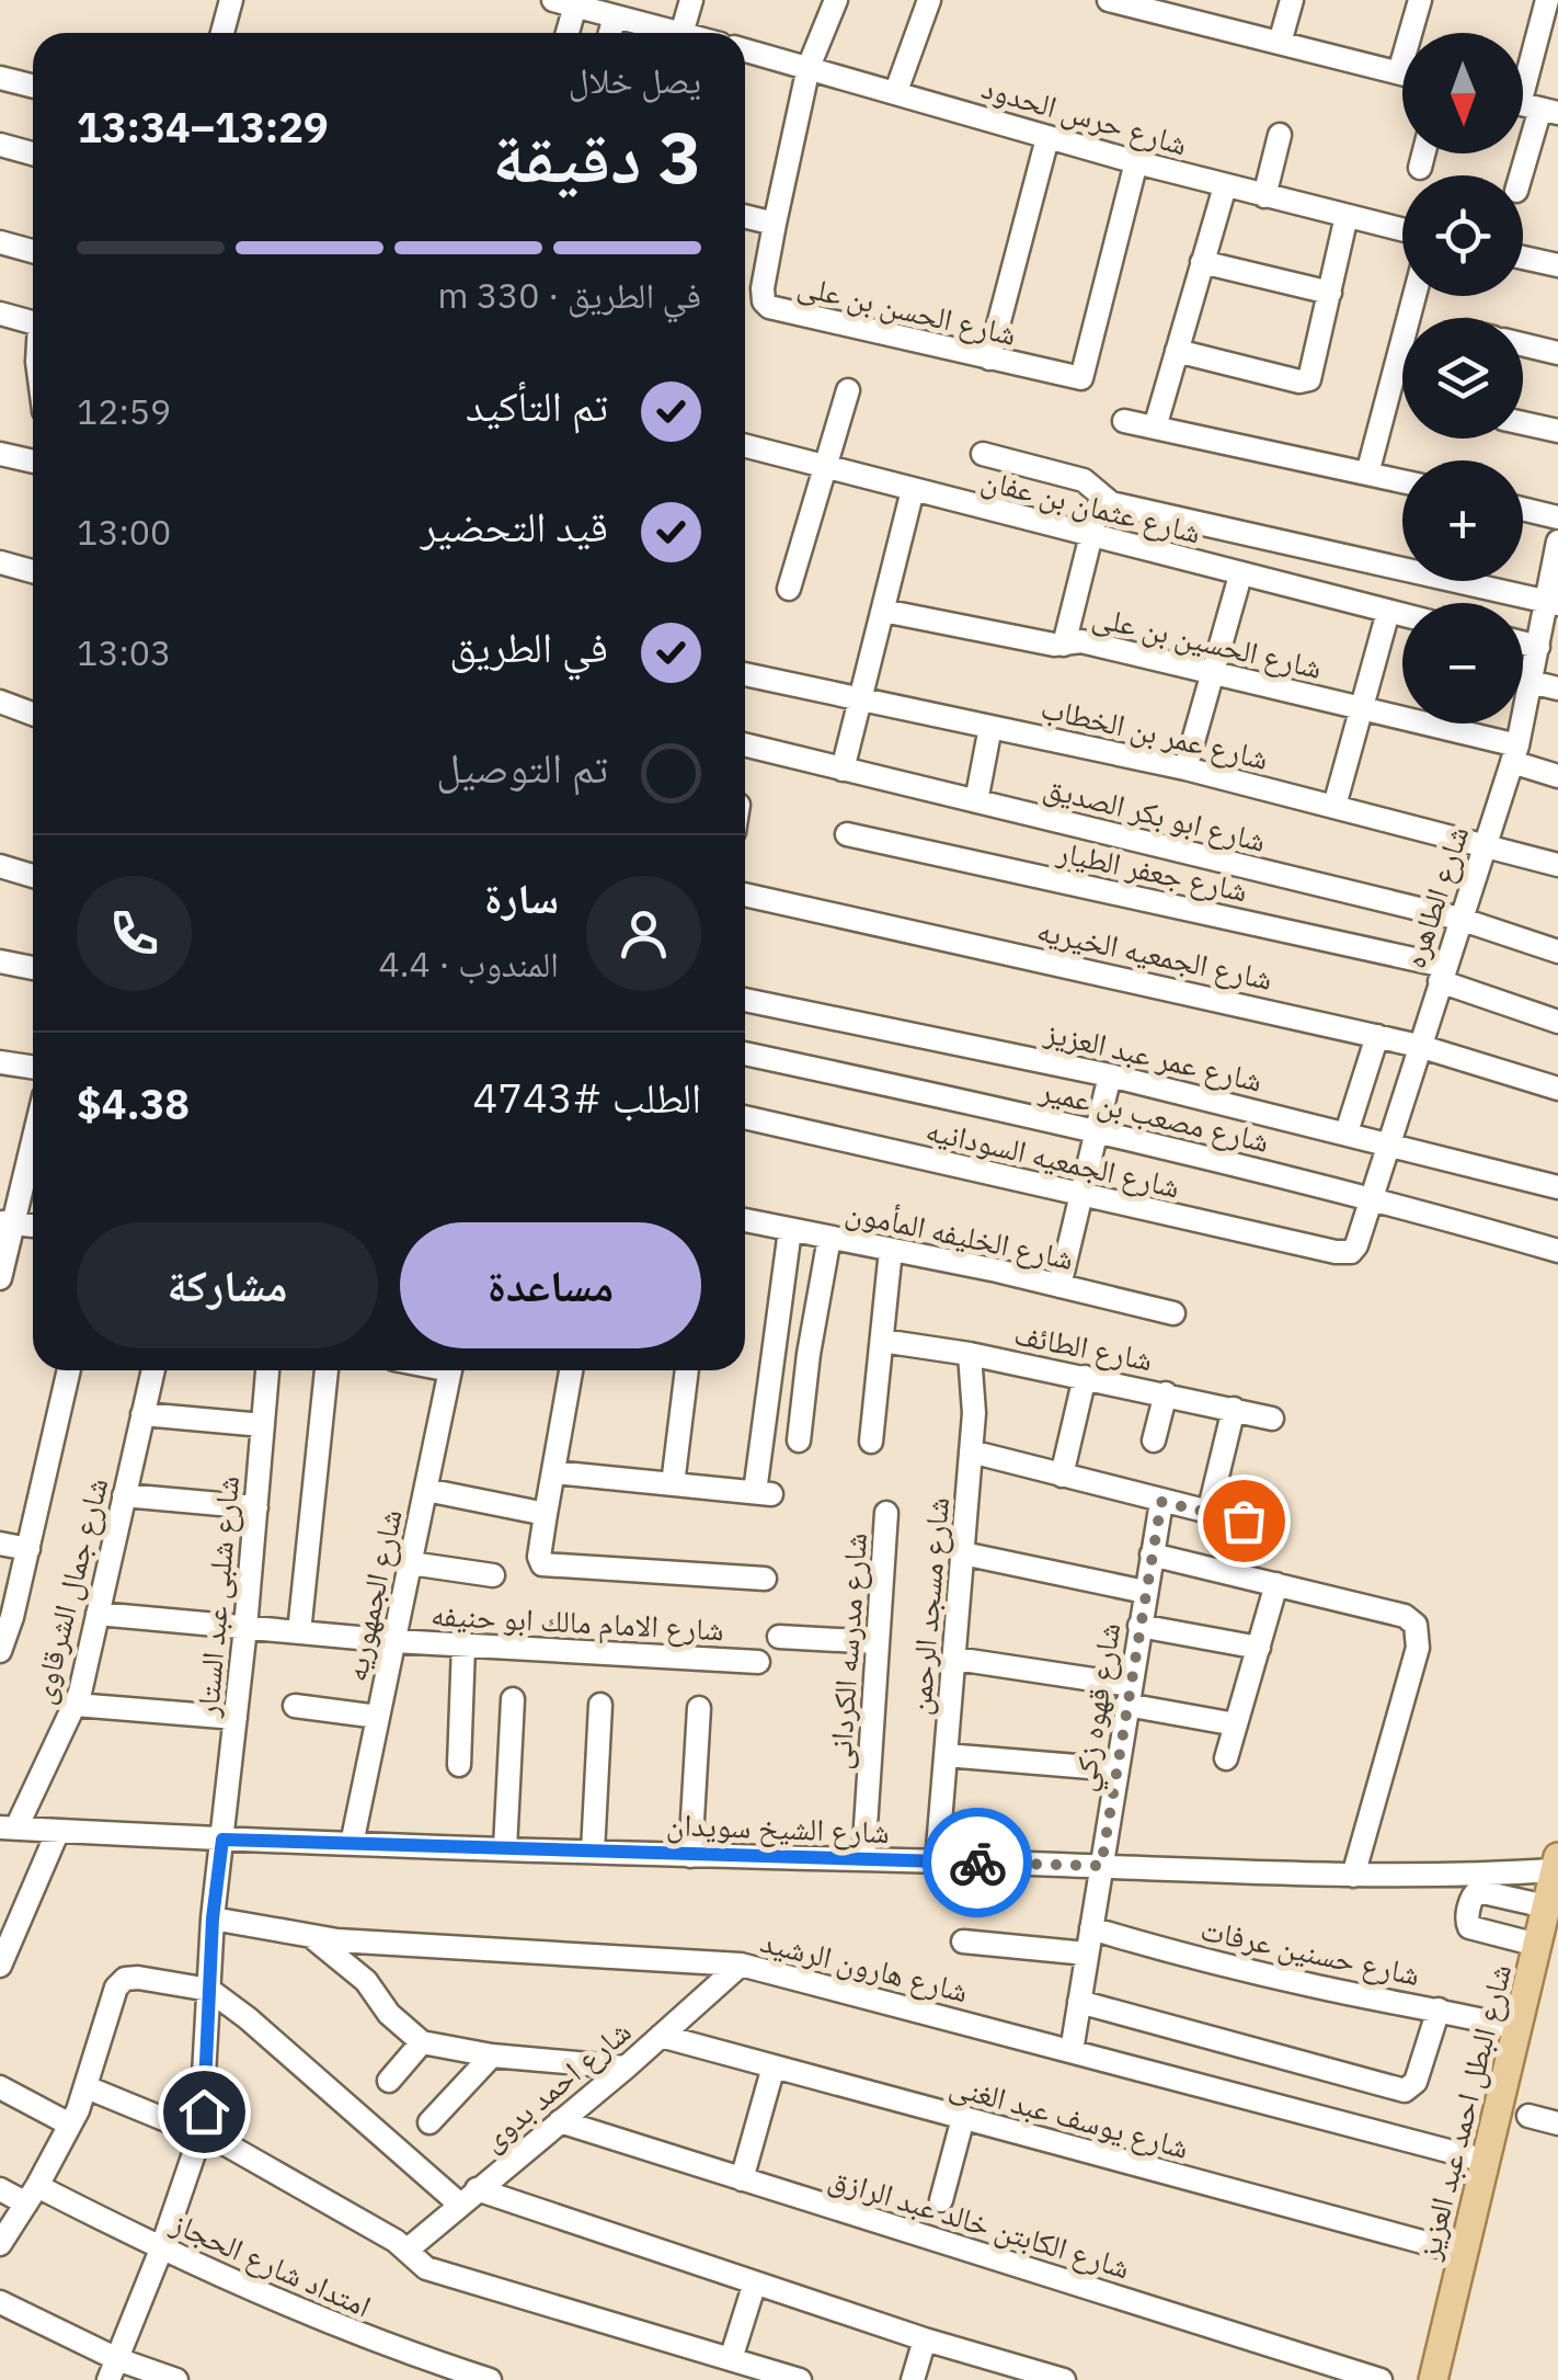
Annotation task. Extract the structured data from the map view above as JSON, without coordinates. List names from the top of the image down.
{
  "streets": {
    "main road": ["شارع البطل احمد عبد العزيز"],
    "street": [
      "شارع حرس الحدود",
      "شارع الحسن بن على",
      "شارع عثمان بن عفان",
      "شارع الحسين بن على",
      "شارع عمر بن الخطاب",
      "شارع ابو بكر الصديق",
      "شارع جعفر الطيار",
      "شارع الطاهره",
      "شارع الجمعيه الخيريه",
      "شارع عمر عبد العزيز",
      "شارع مصعب بن عمير",
      "شارع الجمعيه السودانيه",
      "شارع الخليفه المأمون",
      "شارع الطائف",
      "شارع جمال الشرقاوى",
      "شارع الجمهوريه",
      "شارع شلبى عبد الستار",
      "شارع مسجد الرحمن",
      "شارع الامام مالك ابو حنيفه",
      "شارع مدرسه الكردانى",
      "شارع قهوه زكي",
      "شارع الشيخ سويدان",
      "شارع حسنين عرفات",
      "شارع هارون الرشيد",
      "شارع احمد بدوى",
      "شارع يوسف عبد الغنى",
      "شارع الكابتن خالد عبد الرازق",
      "امتداد شارع الحجاز"
    ]
  },
  "crossings": [
    ["شارع حرس الحدود", "شارع الحسن بن على"],
    ["شارع الحسين بن على", "شارع الطاهره"],
    ["شارع عمر بن الخطاب", "شارع الطاهره"],
    ["شارع ابو بكر الصديق", "شارع الطاهره"],
    ["شارع جعفر الطيار", "شارع الطاهره"],
    ["شارع الطاهره", "شارع الجمعيه الخيريه"],
    ["شارع الطاهره", "شارع عمر عبد العزيز"],
    ["شارع الطاهره", "شارع مصعب بن عمير"],
    ["شارع الطاهره", "شارع الجمعيه السودانيه"],
    ["شارع الطائف", "شارع مسجد الرحمن"],
    ["شارع جمال الشرقاوى", "شارع الامام مالك ابو حنيفه"],
    ["شارع جمال الشرقاوى", "شارع الشيخ سويدان"],
    ["شارع الجمهوريه", "شارع الامام مالك ابو حنيفه"],
    ["شارع الجمهوريه", "شارع الشيخ سويدان"],
    ["شارع شلبى عبد الستار", "شارع الامام مالك ابو حنيفه"],
    ["شارع شلبى عبد الستار", "شارع الشيخ سويدان"],
    ["شارع شلبى عبد الستار", "شارع هارون الرشيد"],
    ["شارع شلبى عبد الستار", "امتداد شارع الحجاز"],
    ["شارع مسجد الرحمن", "شارع الشيخ سويدان"],
    ["شارع مدرسه الكردانى", "شارع الشيخ سويدان"],
    ["شارع قهوه زكي", "شارع الشيخ سويدان"],
    ["شارع قهوه زكي", "شارع حسنين عرفات"],
    ["شارع قهوه زكي", "شارع هارون الرشيد"],
    ["شارع الشيخ سويدان", "شارع البطل احمد عبد العزيز"],
    ["شارع حسنين عرفات", "شارع البطل احمد عبد العزيز"],
    ["شارع هارون الرشيد", "شارع احمد بدوى"],
    ["شارع هارون الرشيد", "شارع البطل احمد عبد العزيز"],
    ["شارع احمد بدوى", "شارع يوسف عبد الغنى"],
    ["شارع احمد بدوى", "شارع الكابتن خالد عبد الرازق"],
    ["شارع البطل احمد عبد العزيز", "شارع يوسف عبد الغنى"]
  ],
  "north": "bottom",
  "page": {
    "map_buttons": ["+", "−"],
    "heading": ["3 دقيقة", "يصل خلال", "13:29–13:34"],
    "panel": [
      "سارة",
      "المندوب · 4.4",
      "الطلب #4743",
      "$4.38"
    ],
    "bar": "في الطريق · 330 m",
    "list": [
      ["تم التأكيد", "12:59"],
      ["قيد التحضير", "13:00"],
      ["في الطريق", "13:03"],
      "تم التوصيل"
    ],
    "buttons": ["مساعدة", "مشاركة"]
  }
}
